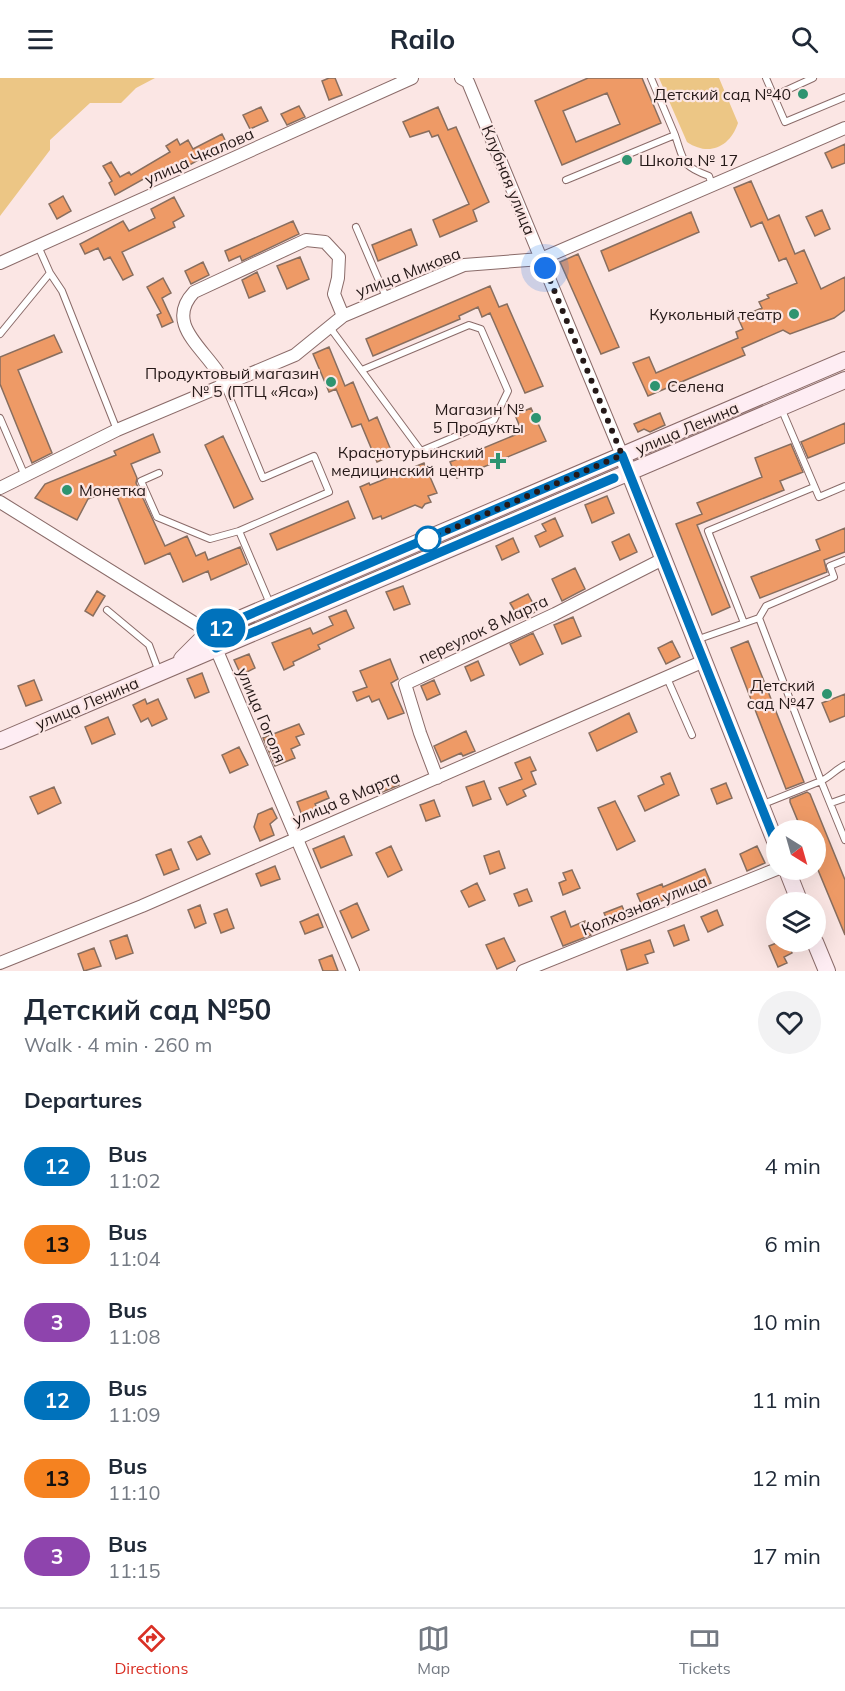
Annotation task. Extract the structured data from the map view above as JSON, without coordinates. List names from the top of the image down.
{
  "streets": {
    "main road": ["Клубная улица", "улица Ленина"],
    "street": [
      "улица Чкалова",
      "улица Микова",
      "переулок 8 Марта",
      "улица Гоголя",
      "улица 8 Марта",
      "Колхозная улица"
    ]
  },
  "crossings": [
    ["Клубная улица", "улица Микова"],
    ["Клубная улица", "улица Ленина"],
    ["Клубная улица", "переулок 8 Марта"],
    ["Клубная улица", "улица 8 Марта"],
    ["улица Ленина", "улица Гоголя"],
    ["переулок 8 Марта", "улица 8 Марта"],
    ["улица Гоголя", "улица 8 Марта"]
  ],
  "places": {
    "other": [
      "Детский сад №40",
      "Школа № 17",
      "Кукольный театр",
      "Продуктовый магазин № 5 (ПТЦ «Яса»)",
      "Селена",
      "Магазин № 5 Продукты",
      "Монетка",
      "Детский сад №47"
    ],
    "health": ["Краснотурьинский медицинский центр"]
  },
  "lines": ["bus line 12"],
  "north": "bottom right",
  "page": {
    "header": "Railo",
    "on_map": "12",
    "heading": [
      ["Детский сад №50", "Walk · 4 min · 260 m"],
      "Departures"
    ],
    "list": [
      {
        "mark": "12",
        "name": "Bus",
        "note": "11:02",
        "value": "4 min"
      },
      {
        "mark": "13",
        "name": "Bus",
        "note": "11:04",
        "value": "6 min"
      },
      {
        "mark": "3",
        "name": "Bus",
        "note": "11:08",
        "value": "10 min"
      },
      {
        "mark": "12",
        "name": "Bus",
        "note": "11:09",
        "value": "11 min"
      },
      {
        "mark": "13",
        "name": "Bus",
        "note": "11:10",
        "value": "12 min"
      },
      {
        "mark": "3",
        "name": "Bus",
        "note": "11:15",
        "value": "17 min"
      }
    ],
    "tabs": ["Directions", "Map", "Tickets"]
  }
}
